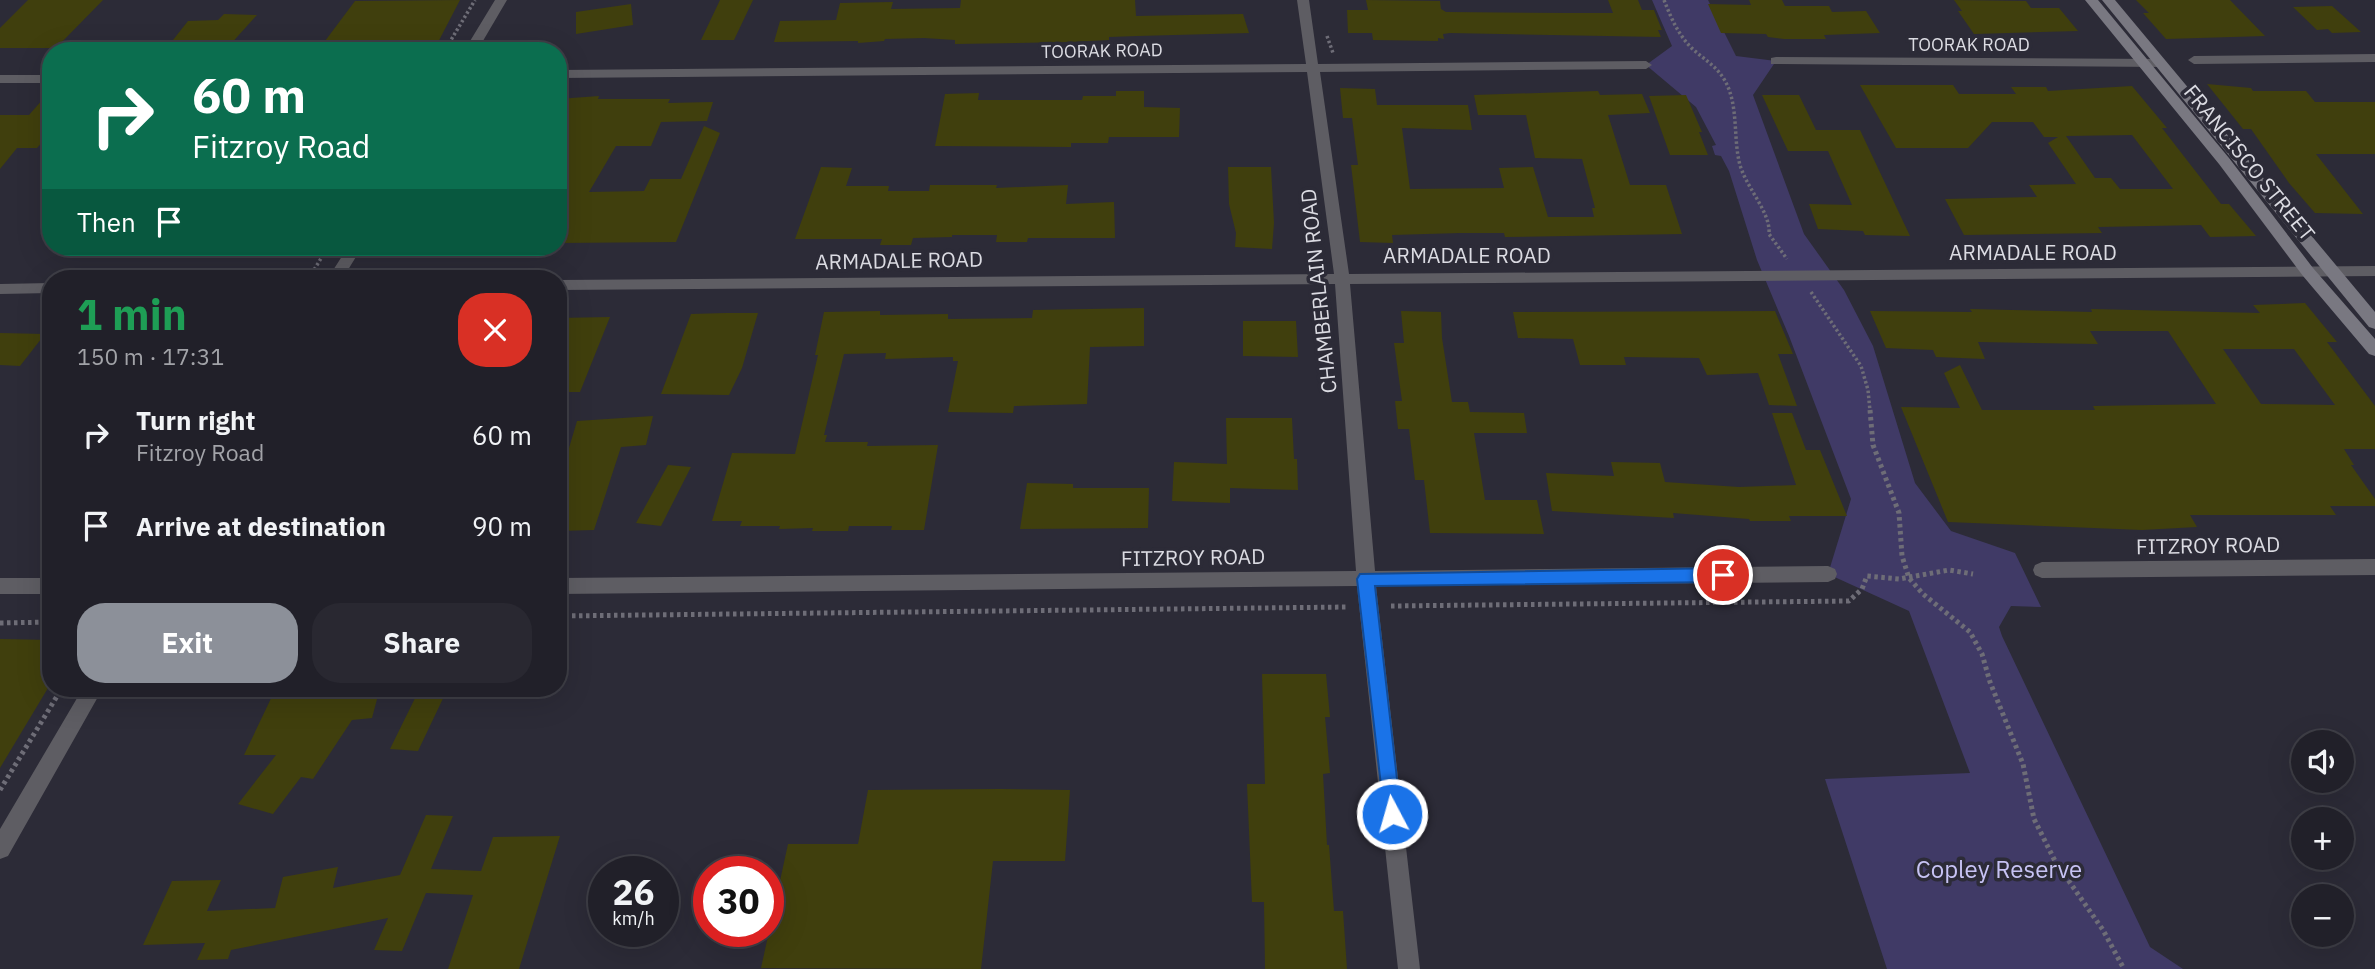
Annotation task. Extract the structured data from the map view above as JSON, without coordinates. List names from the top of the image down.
{
  "streets": {
    "street": [
      "TOORAK ROAD",
      "FRANCISCO STREET",
      "ARMADALE ROAD",
      "CHAMBERLAIN ROAD",
      "FITZROY ROAD"
    ]
  },
  "crossings": [
    ["TOORAK ROAD", "FRANCISCO STREET"],
    ["TOORAK ROAD", "CHAMBERLAIN ROAD"],
    ["FRANCISCO STREET", "ARMADALE ROAD"],
    ["ARMADALE ROAD", "CHAMBERLAIN ROAD"],
    ["CHAMBERLAIN ROAD", "FITZROY ROAD"]
  ],
  "parks": ["Copley Reserve"],
  "page": {
    "turn": ["60 m", "Fitzroy Road"],
    "then": "Then",
    "heading": ["1 min", "150 m · 17:31"],
    "list": [
      {
        "name": "Turn right",
        "note": "Fitzroy Road",
        "value": "60 m"
      },
      {
        "name": "Arrive at destination",
        "value": "90 m"
      }
    ],
    "buttons": ["Exit", "Share"],
    "map_buttons": ["+", "−"],
    "speed": "26 km/h",
    "limit": "30"
  }
}
